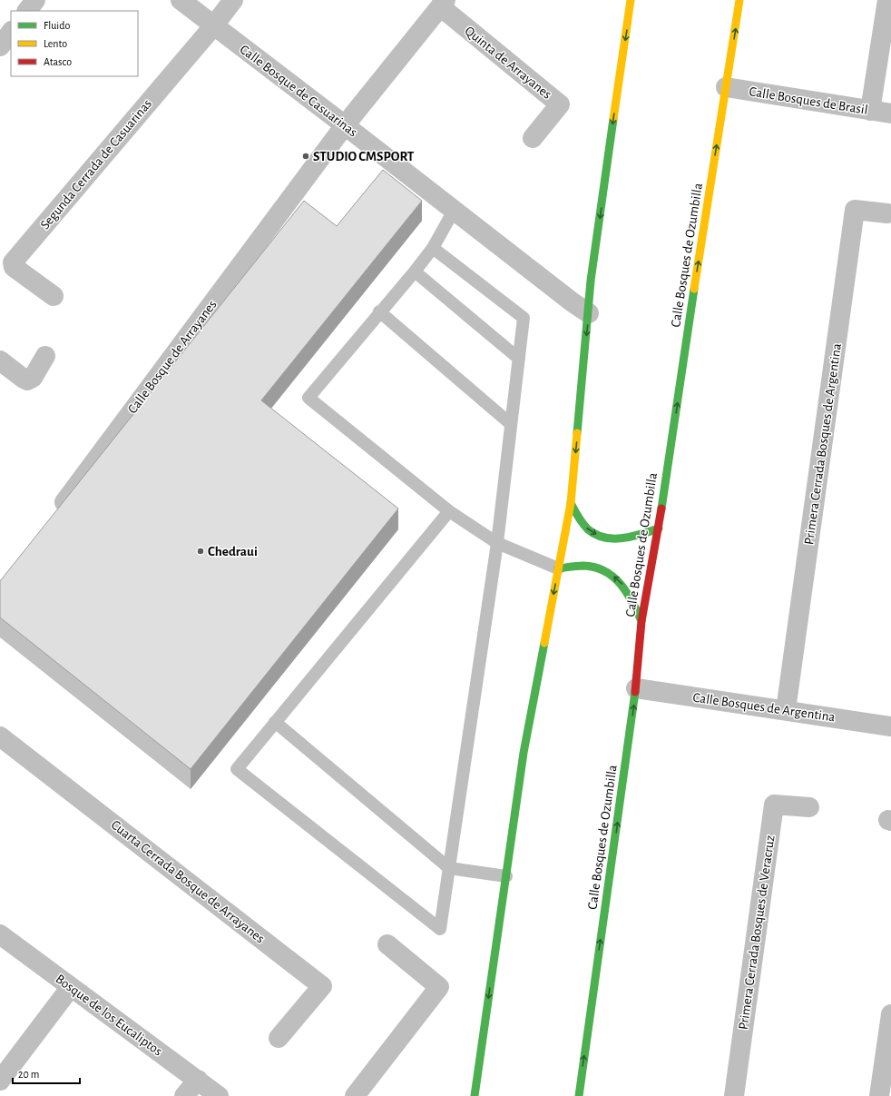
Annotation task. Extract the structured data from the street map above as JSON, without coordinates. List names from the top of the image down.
{
  "streets": {
    "main road": ["Calle Bosques de Ozumbilla"],
    "street": [
      "Quinta de Arrayanes",
      "Calle Bosque de Casuarinas",
      "Calle Bosques de Brasil",
      "Segunda Cerrada de Casuarinas",
      "Calle Bosque de Arrayanes",
      "Primera Cerrada Bosques de Argentina",
      "Calle Bosques de Argentina",
      "Cuarta Cerrada Bosque de Arrayanes",
      "Primera Cerrada Bosques de Veracruz",
      "Bosque de los Eucaliptos"
    ]
  },
  "crossings": [
    ["Quinta de Arrayanes", "Calle Bosque de Arrayanes"],
    ["Calle Bosque de Casuarinas", "Segunda Cerrada de Casuarinas"],
    ["Calle Bosque de Casuarinas", "Calle Bosque de Arrayanes"],
    ["Calle Bosques de Brasil", "Calle Bosques de Ozumbilla"],
    ["Calle Bosques de Ozumbilla", "Calle Bosques de Argentina"],
    ["Primera Cerrada Bosques de Argentina", "Calle Bosques de Argentina"]
  ],
  "one_way": ["Calle Bosques de Ozumbilla"],
  "places": ["STUDIO CMSPORT", "Chedraui"],
  "legend": ["Fluido", "Lento", "Atasco"],
  "scale_bar": "20 m"
}
